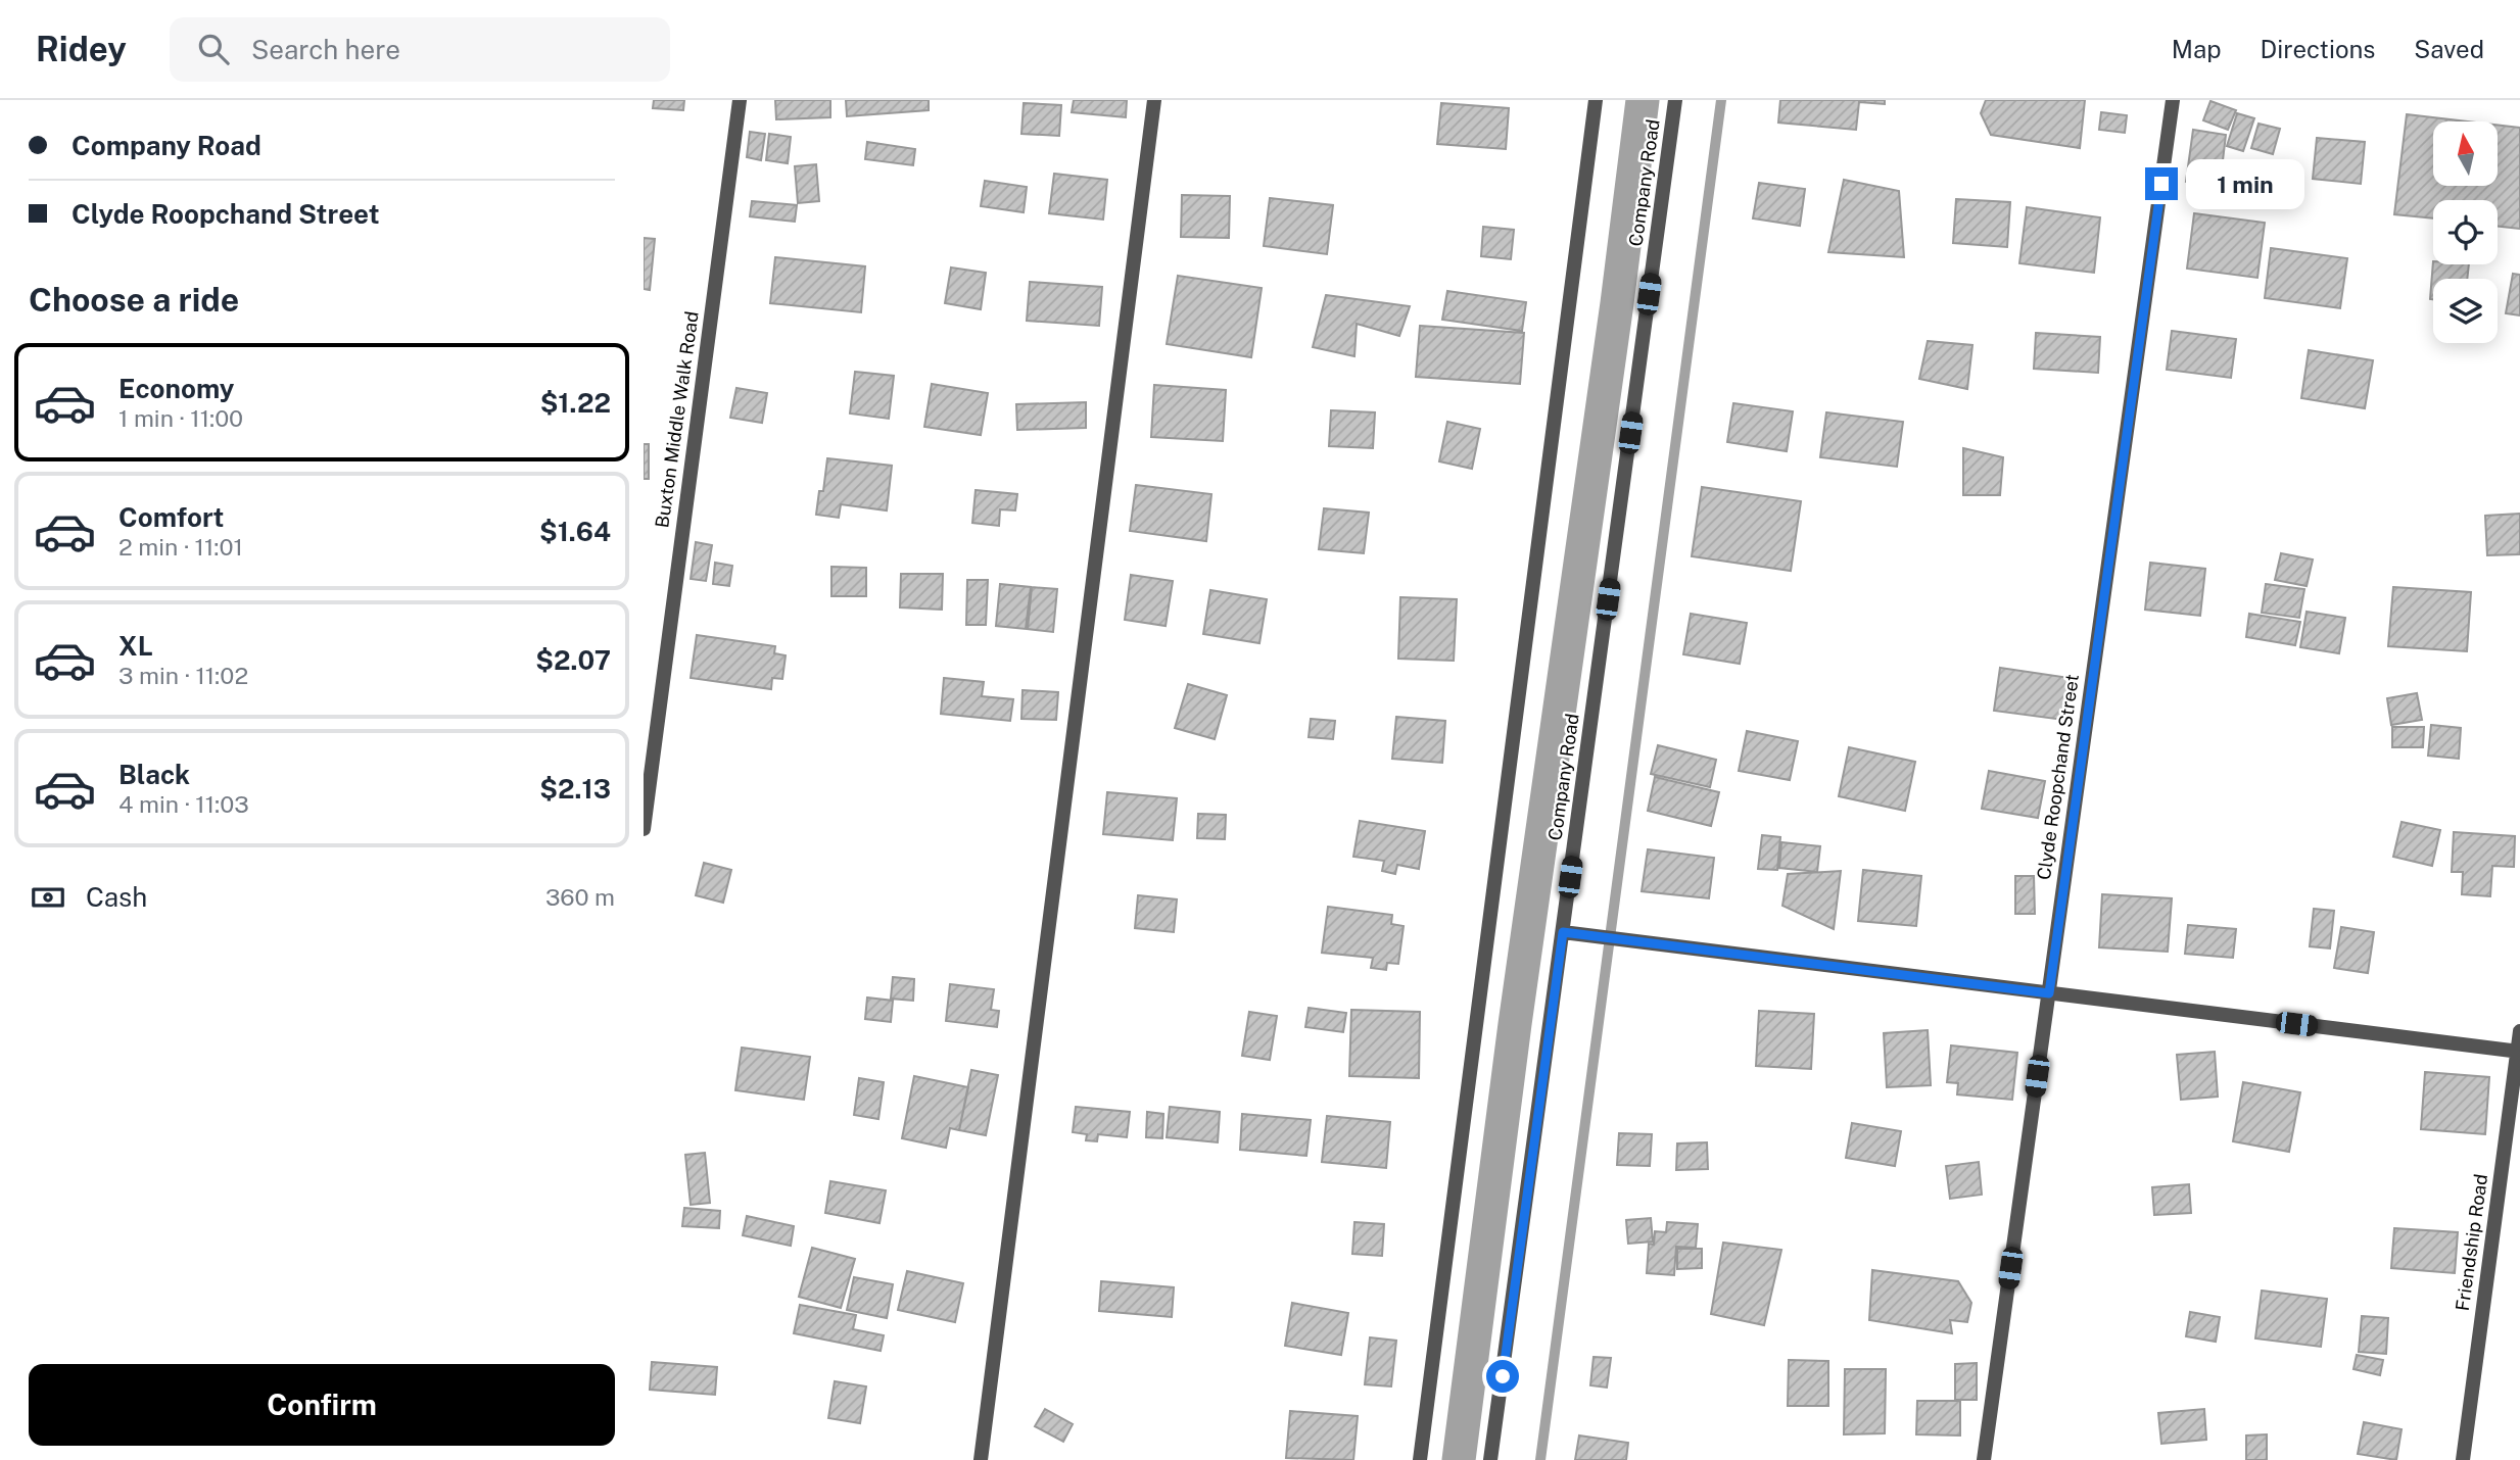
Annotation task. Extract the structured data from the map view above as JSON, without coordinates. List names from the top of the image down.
{
  "streets": {
    "street": [
      "Company Road",
      "Buxton Middle Walk Road",
      "Clyde Roopchand Street",
      "Friendship Road"
    ]
  },
  "north": "top",
  "page": {
    "header": "Ridey",
    "search": "Search here",
    "nav": ["Map", "Directions", "Saved"],
    "banner": ["Company Road", "Clyde Roopchand Street"],
    "bubble": "1 min",
    "heading": "Choose a ride",
    "list": [
      {
        "name": "Economy",
        "note": "1 min · 11:00",
        "value": "$1.22"
      },
      {
        "name": "Comfort",
        "note": "2 min · 11:01",
        "value": "$1.64"
      },
      {
        "name": "XL",
        "note": "3 min · 11:02",
        "value": "$2.07"
      },
      {
        "name": "Black",
        "note": "4 min · 11:03",
        "value": "$2.13"
      }
    ],
    "pay": ["Cash", "360 m"],
    "buttons": "Confirm"
  }
}
